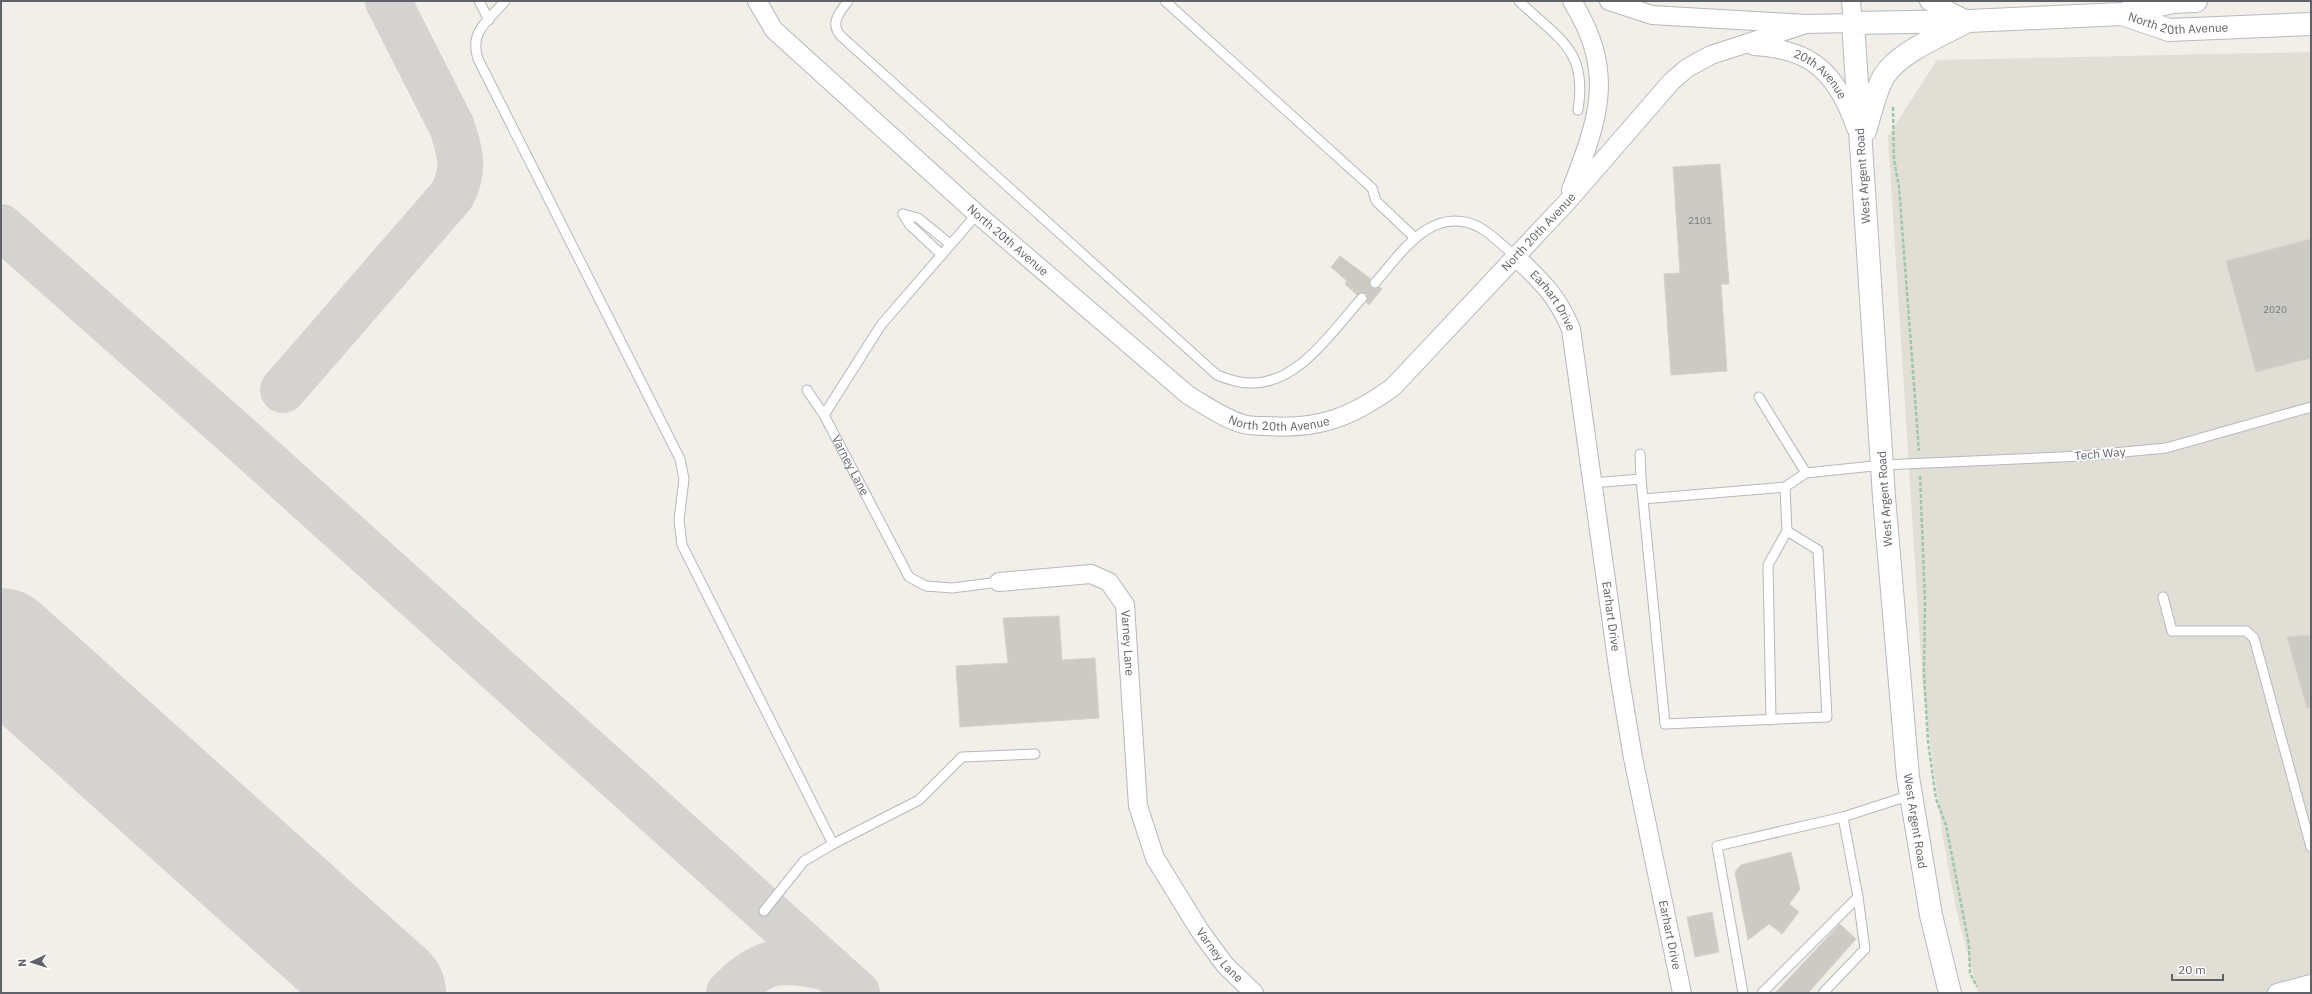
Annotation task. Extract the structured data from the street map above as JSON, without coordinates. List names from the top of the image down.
{
  "streets": {
    "main road": ["North 20th Avenue", "West Argent Road"],
    "street": ["20th Avenue", "Earhart Drive", "Varney Lane"],
    "lane": ["Tech Way"]
  },
  "crossings": [
    ["North 20th Avenue", "20th Avenue"],
    ["North 20th Avenue", "West Argent Road"],
    ["North 20th Avenue", "Earhart Drive"],
    ["20th Avenue", "West Argent Road"],
    ["West Argent Road", "Tech Way"]
  ],
  "house_numbers": ["2101", "2020"],
  "scale_bar": "20 m",
  "north": "left"
}
